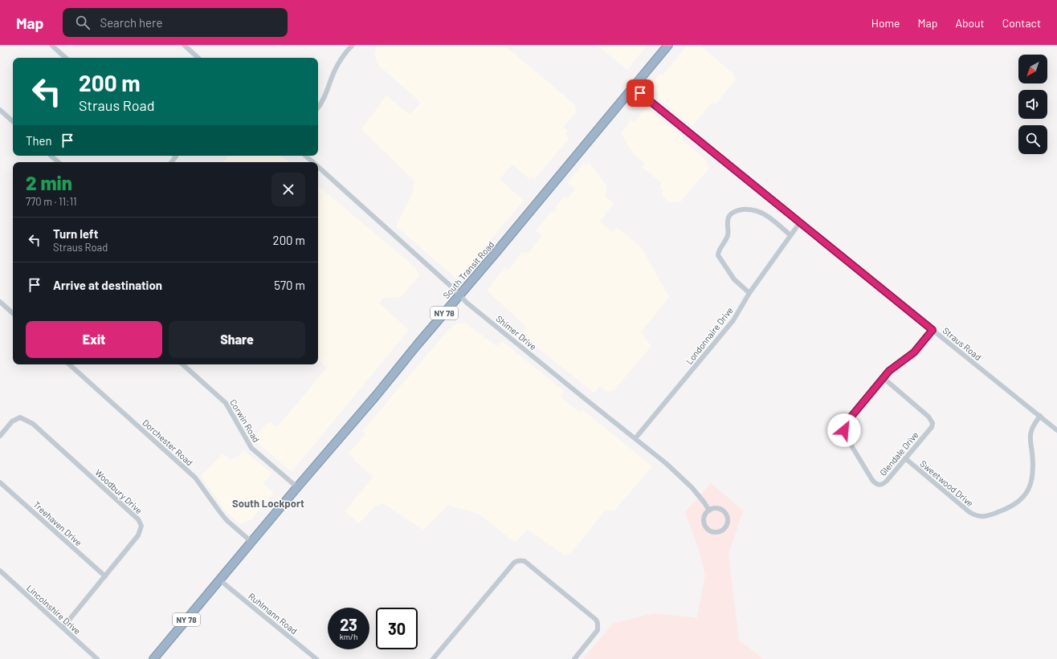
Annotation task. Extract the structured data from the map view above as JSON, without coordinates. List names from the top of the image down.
{
  "streets": {
    "highway": ["South Transit Road", "NY 78"],
    "street": [
      "Shimer Drive",
      "Londonnaire Drive",
      "Straus Road",
      "Corwin Road",
      "Dorchester Road",
      "Glendale Drive",
      "Sweetwood Drive",
      "Woodbury Drive",
      "Treehaven Drive",
      "Lincolnshire Drive",
      "Ruhlmann Road"
    ]
  },
  "crossings": [
    ["South Transit Road", "NY 78"],
    ["South Transit Road", "Shimer Drive"],
    ["South Transit Road", "Straus Road"],
    ["South Transit Road", "Corwin Road"],
    ["South Transit Road", "Dorchester Road"],
    ["South Transit Road", "Ruhlmann Road"],
    ["NY 78", "Ruhlmann Road"],
    ["Shimer Drive", "Londonnaire Drive"],
    ["Londonnaire Drive", "Straus Road"],
    ["Straus Road", "Glendale Drive"],
    ["Straus Road", "Sweetwood Drive"],
    ["Glendale Drive", "Sweetwood Drive"],
    ["Woodbury Drive", "Treehaven Drive"],
    ["Woodbury Drive", "Lincolnshire Drive"]
  ],
  "districts": ["South Lockport"],
  "north": "bottom left",
  "page": {
    "header": "Map",
    "search": "Search here",
    "nav": [
      "Home",
      "Map",
      "About",
      "Contact"
    ],
    "turn": ["200 m", "Straus Road"],
    "then": "Then",
    "heading": ["2 min", "770 m · 11:11"],
    "list": [
      {
        "name": "Turn left",
        "note": "Straus Road",
        "value": "200 m"
      },
      {
        "name": "Arrive at destination",
        "value": "570 m"
      }
    ],
    "buttons": ["Exit", "Share"],
    "speed": "23 km/h",
    "limit": "30"
  }
}
